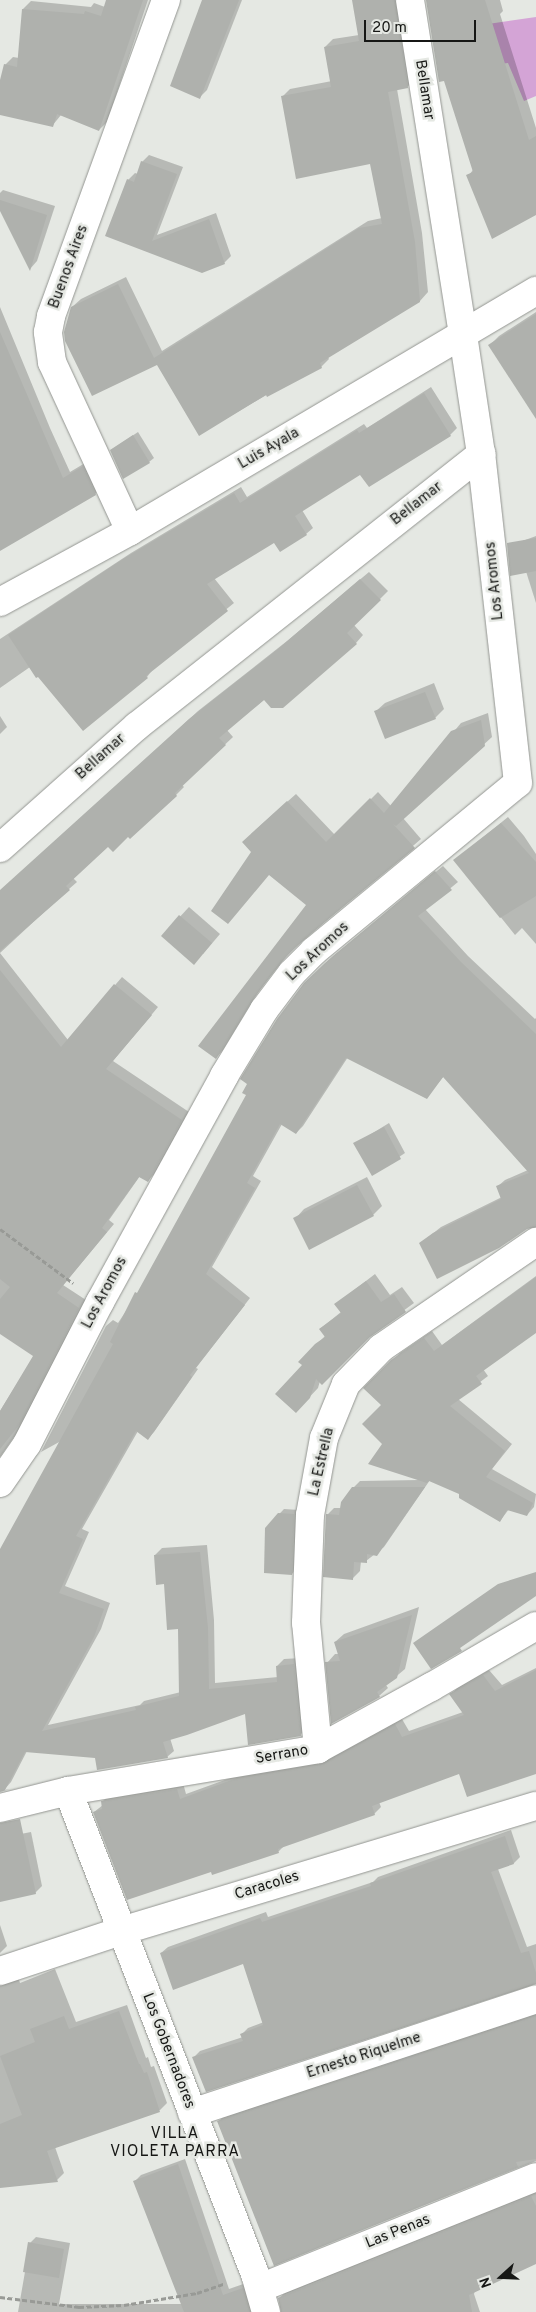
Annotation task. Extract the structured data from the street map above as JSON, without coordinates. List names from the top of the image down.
{
  "streets": {
    "street": [
      "Bellamar",
      "Buenos Aires",
      "Luis Ayala",
      "Los Aromos",
      "La Estrella",
      "Serrano",
      "Caracoles",
      "Los Gobernadores",
      "Ernesto Riquelme",
      "Las Penas"
    ]
  },
  "crossings": [
    ["Bellamar", "Luis Ayala"],
    ["Bellamar", "Los Aromos"],
    ["Buenos Aires", "Luis Ayala"],
    ["La Estrella", "Serrano"],
    ["Serrano", "Los Gobernadores"],
    ["Caracoles", "Los Gobernadores"],
    ["Los Gobernadores", "Ernesto Riquelme"],
    ["Los Gobernadores", "Las Penas"]
  ],
  "districts": ["VILLA VIOLETA PARRA"],
  "scale_bar": "20 m",
  "north": "left"
}
